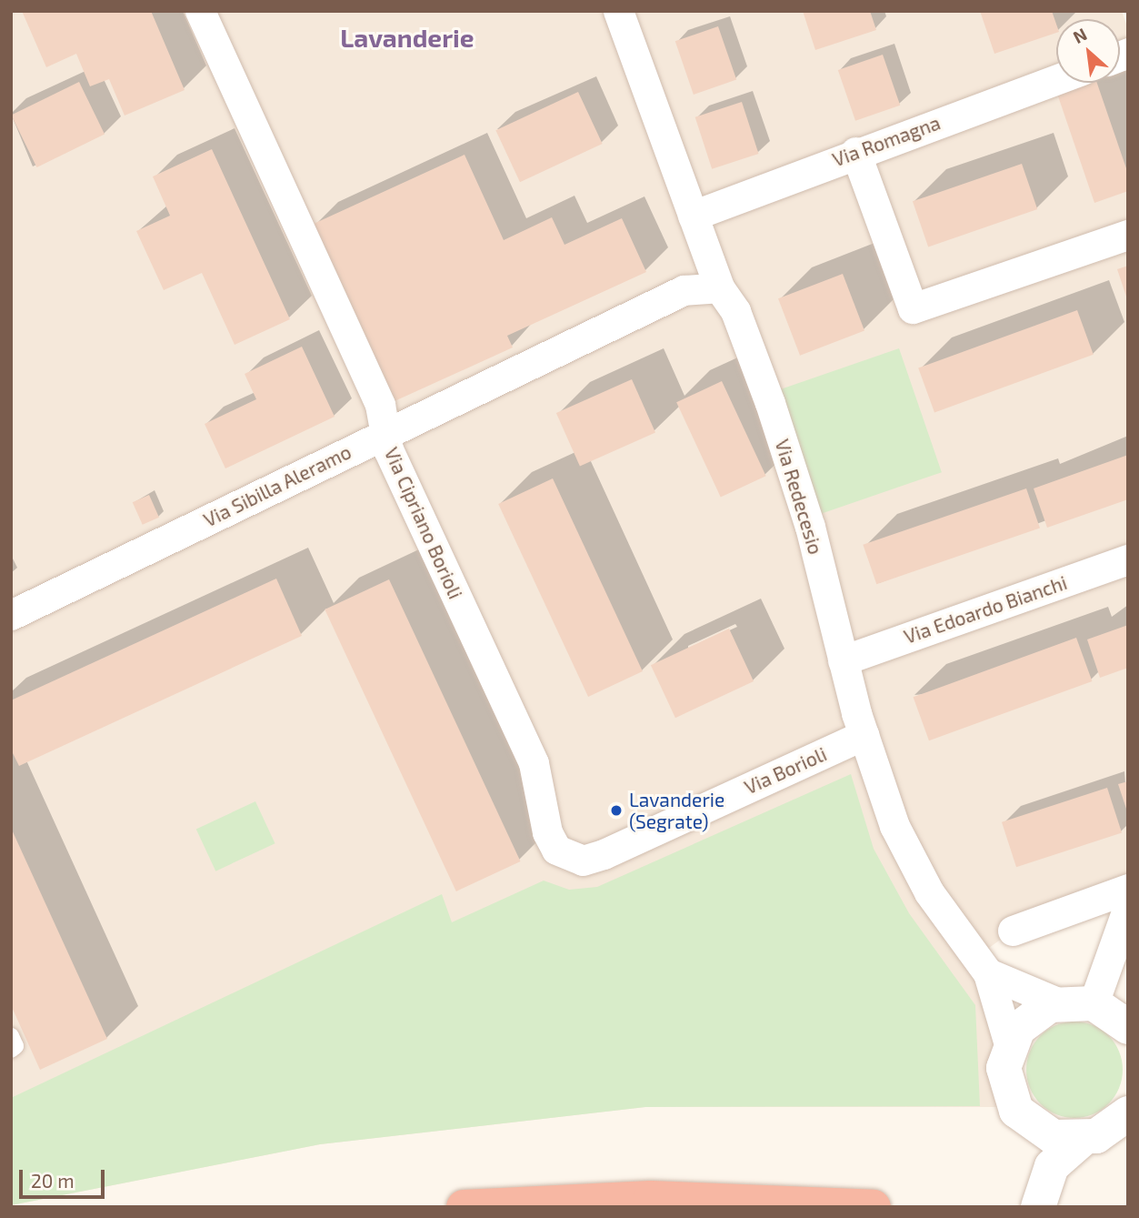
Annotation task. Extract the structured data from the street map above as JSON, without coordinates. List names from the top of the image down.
{
  "streets": {
    "street": [
      "Via Romagna",
      "Via Sibilla Aleramo",
      "Via Redecesio",
      "Via Cipriano Borioli",
      "Via Edoardo Bianchi",
      "Via Borioli"
    ]
  },
  "crossings": [
    ["Via Romagna", "Via Redecesio"],
    ["Via Sibilla Aleramo", "Via Redecesio"],
    ["Via Sibilla Aleramo", "Via Cipriano Borioli"],
    ["Via Redecesio", "Via Edoardo Bianchi"],
    ["Via Redecesio", "Via Borioli"],
    ["Via Cipriano Borioli", "Via Borioli"]
  ],
  "districts": ["Lavanderie"],
  "places": ["Lavanderie (Segrate)"],
  "scale_bar": "20 m",
  "north": "top left"
}
